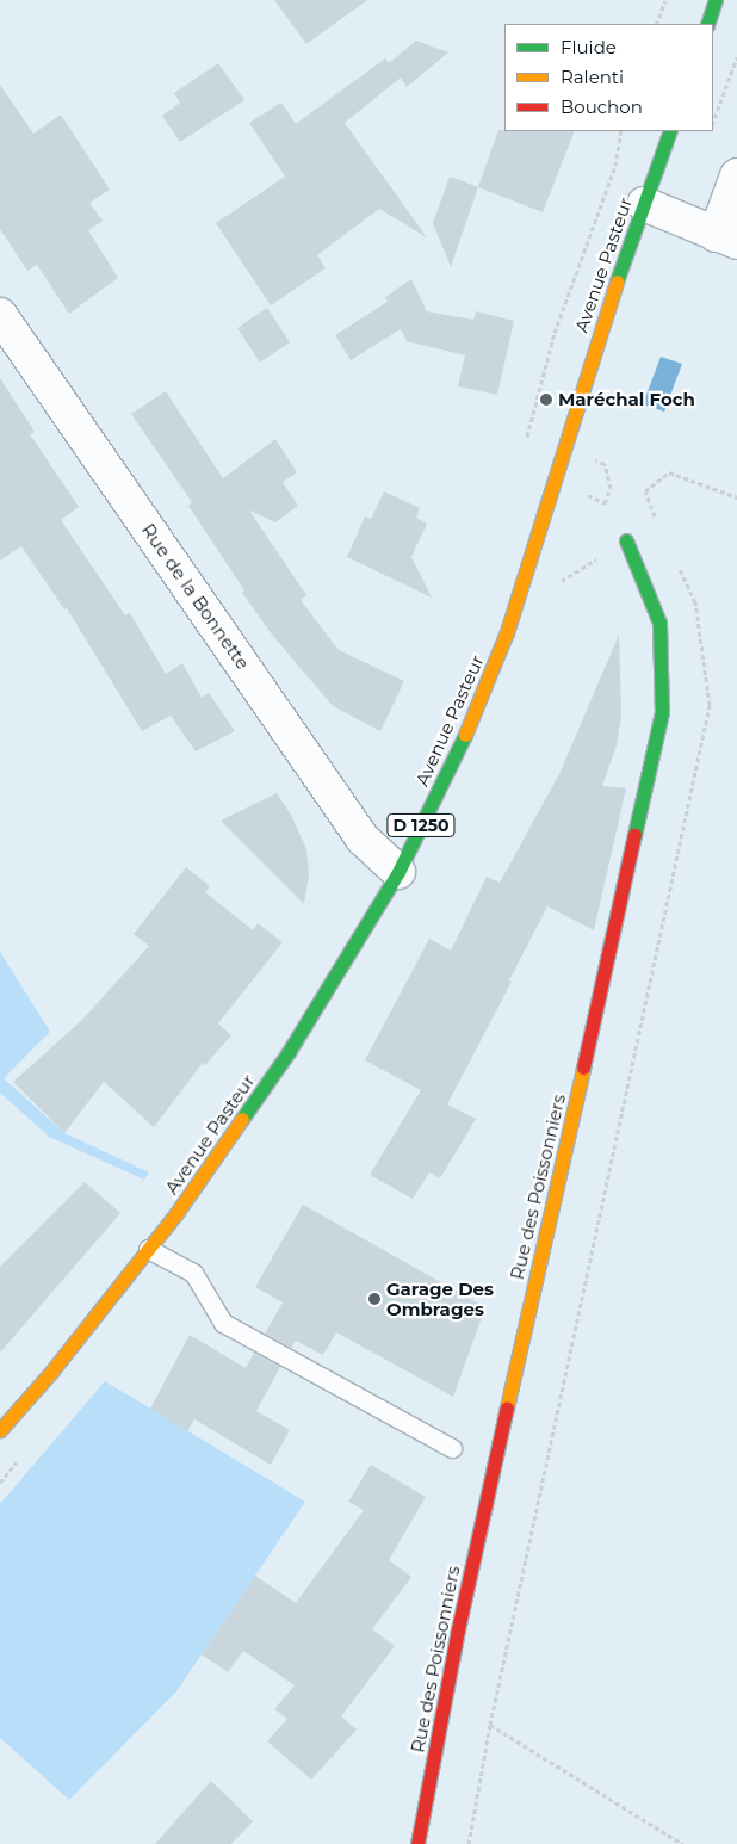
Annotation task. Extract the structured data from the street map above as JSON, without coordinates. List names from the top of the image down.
{
  "streets": {
    "main road": ["Avenue Pasteur", "D 1250", "Rue des Poissonniers"],
    "street": ["Rue de la Bonnette"]
  },
  "crossings": [
    ["Avenue Pasteur", "Rue de la Bonnette"]
  ],
  "places": ["Maréchal Foch", "Garage Des Ombrages"],
  "legend": ["Fluide", "Ralenti", "Bouchon"]
}
